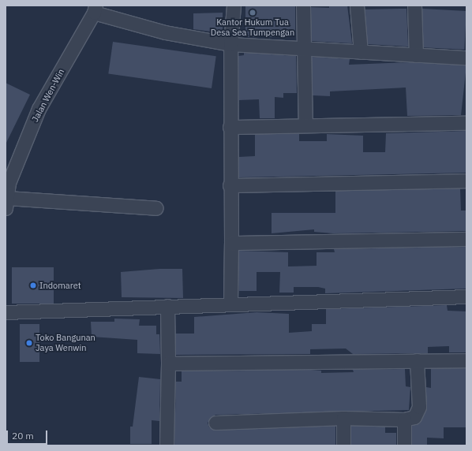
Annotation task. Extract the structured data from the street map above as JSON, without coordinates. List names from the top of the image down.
{
  "streets": {
    "street": ["Jalan Wen-Win"]
  },
  "places": ["Kantor Hukum Tua Desa Sea Tumpengan", "Indomaret", "Toko Bangunan Jaya Wenwin"],
  "scale_bar": "20 m"
}
